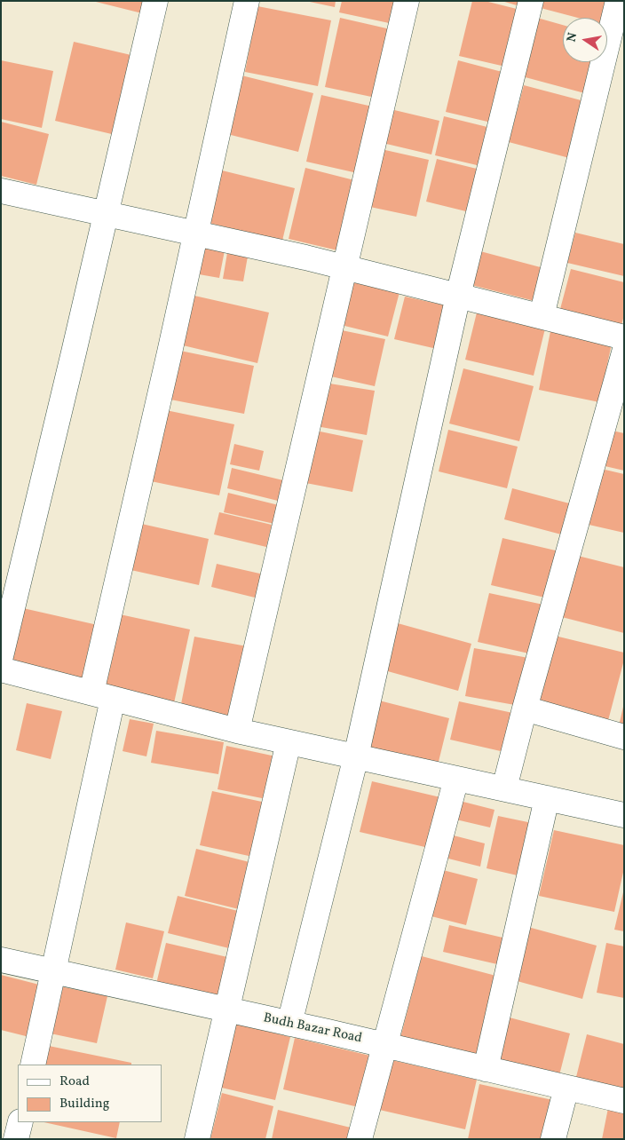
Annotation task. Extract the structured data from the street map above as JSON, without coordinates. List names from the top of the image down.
{
  "streets": {
    "street": ["Budh Bazar Road"]
  },
  "legend": ["Road", "Building"],
  "north": "left"
}
